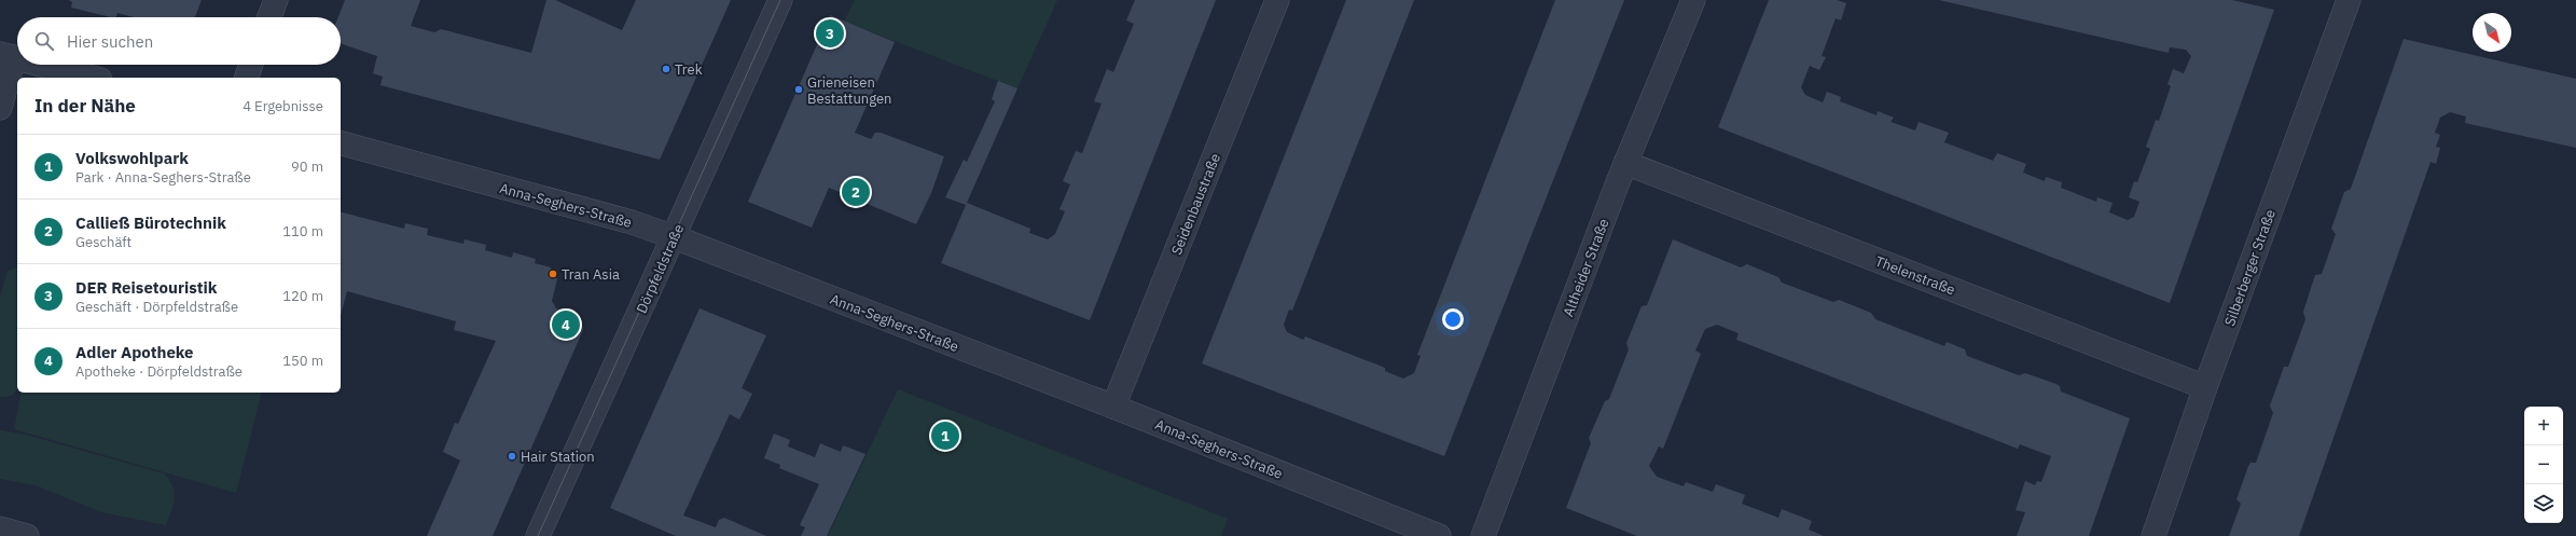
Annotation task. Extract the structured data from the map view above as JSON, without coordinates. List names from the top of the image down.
{
  "streets": {
    "street": [
      "Seidenbaustraße",
      "Anna-Seghers-Straße",
      "Altheider Straße",
      "Silberberger Straße",
      "Dörpfeldstraße",
      "Thelenstraße"
    ]
  },
  "crossings": [
    ["Seidenbaustraße", "Anna-Seghers-Straße"],
    ["Anna-Seghers-Straße", "Dörpfeldstraße"],
    ["Altheider Straße", "Thelenstraße"],
    ["Silberberger Straße", "Thelenstraße"]
  ],
  "places": [
    "Trek",
    "Grieneisen Bestattungen",
    "Tran Asia",
    "Hair Station"
  ],
  "north": "bottom right",
  "page": {
    "pins": [
      "3",
      "2",
      "4",
      "1"
    ],
    "search": "Hier suchen",
    "heading": ["In der Nähe", "4 Ergebnisse"],
    "list": [
      {
        "mark": "1",
        "name": "Volkswohlpark",
        "note": "Park · Anna-Seghers-Straße",
        "value": "90 m"
      },
      {
        "mark": "2",
        "name": "Calließ Bürotechnik",
        "note": "Geschäft",
        "value": "110 m"
      },
      {
        "mark": "3",
        "name": "DER Reisetouristik",
        "note": "Geschäft · Dörpfeldstraße",
        "value": "120 m"
      },
      {
        "mark": "4",
        "name": "Adler Apotheke",
        "note": "Apotheke · Dörpfeldstraße",
        "value": "150 m"
      }
    ],
    "map_buttons": ["+", "−"]
  }
}
